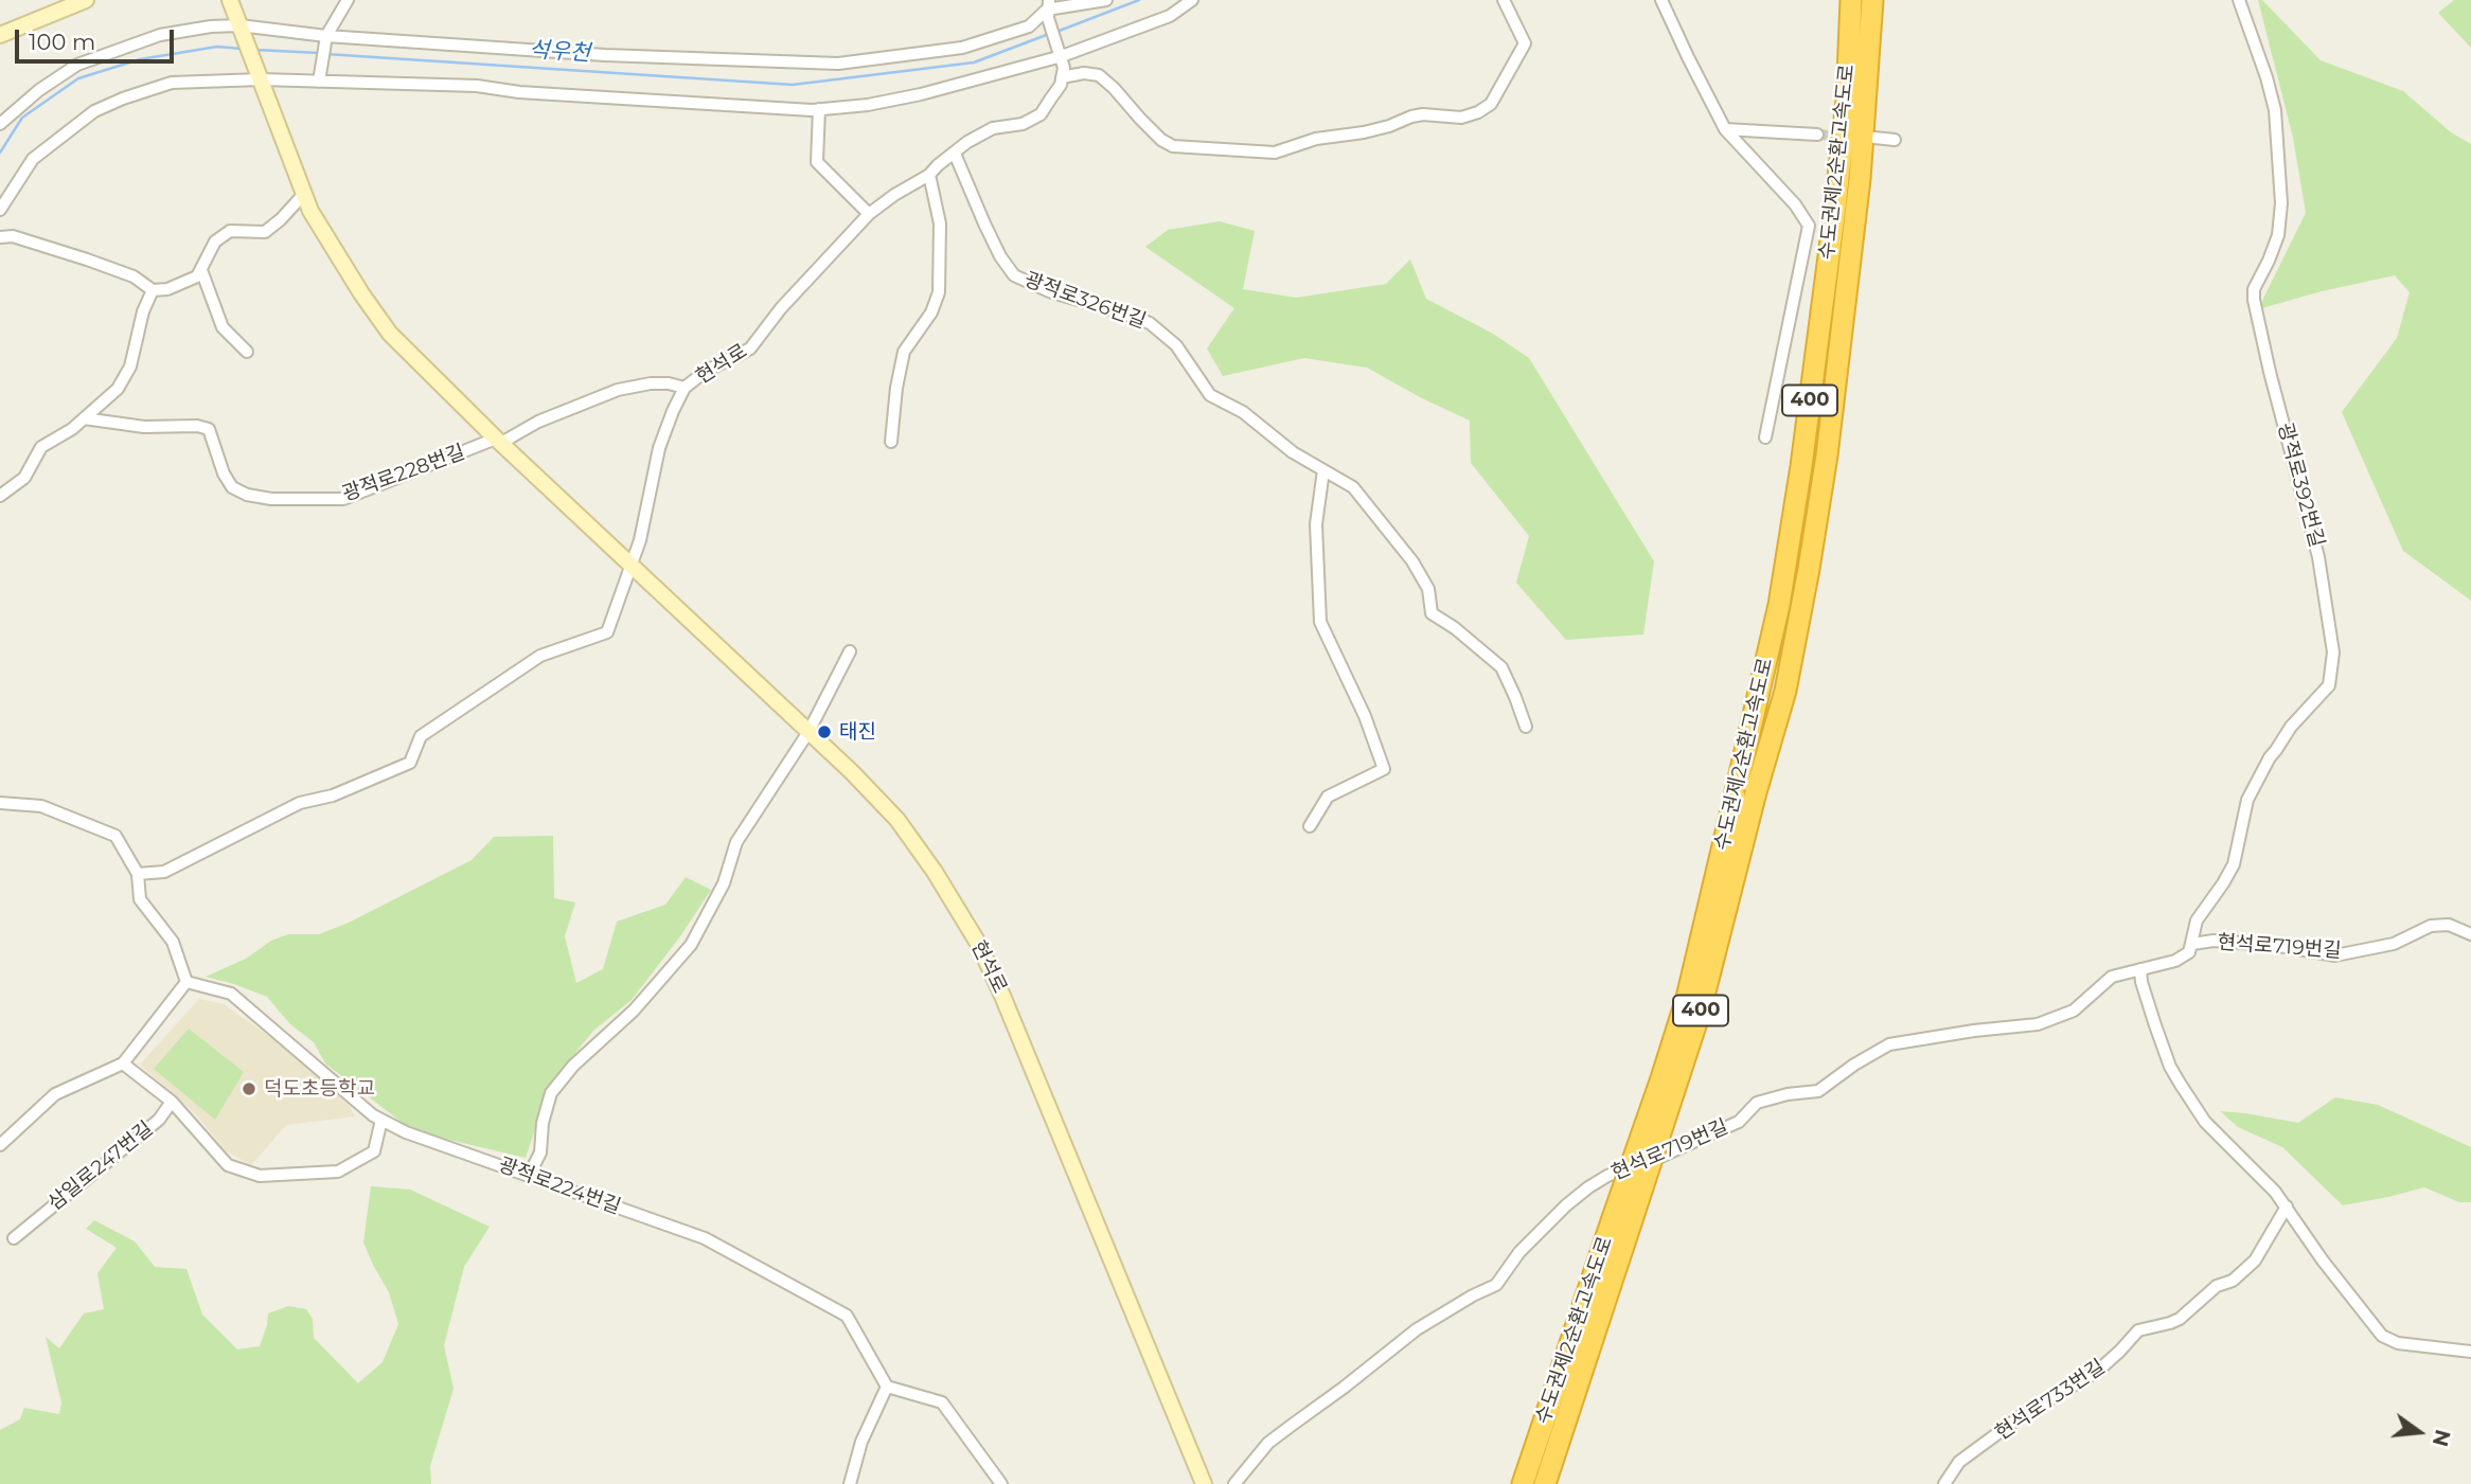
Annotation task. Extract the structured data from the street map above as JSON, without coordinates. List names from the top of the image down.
{
  "streets": {
    "highway": ["수도권제2순환고속도로", "400"],
    "street": [
      "광적로326번길",
      "현석로",
      "광적로228번길",
      "광적로392번길",
      "현석로719번길",
      "삼일로247번길",
      "광적로224번길",
      "현석로733번길"
    ]
  },
  "crossings": [
    ["현석로", "광적로228번길"],
    ["광적로392번길", "현석로719번길"]
  ],
  "water": ["석우천"],
  "places": ["태진", "덕도초등학교"],
  "scale_bar": "100 m",
  "north": "right"
}
